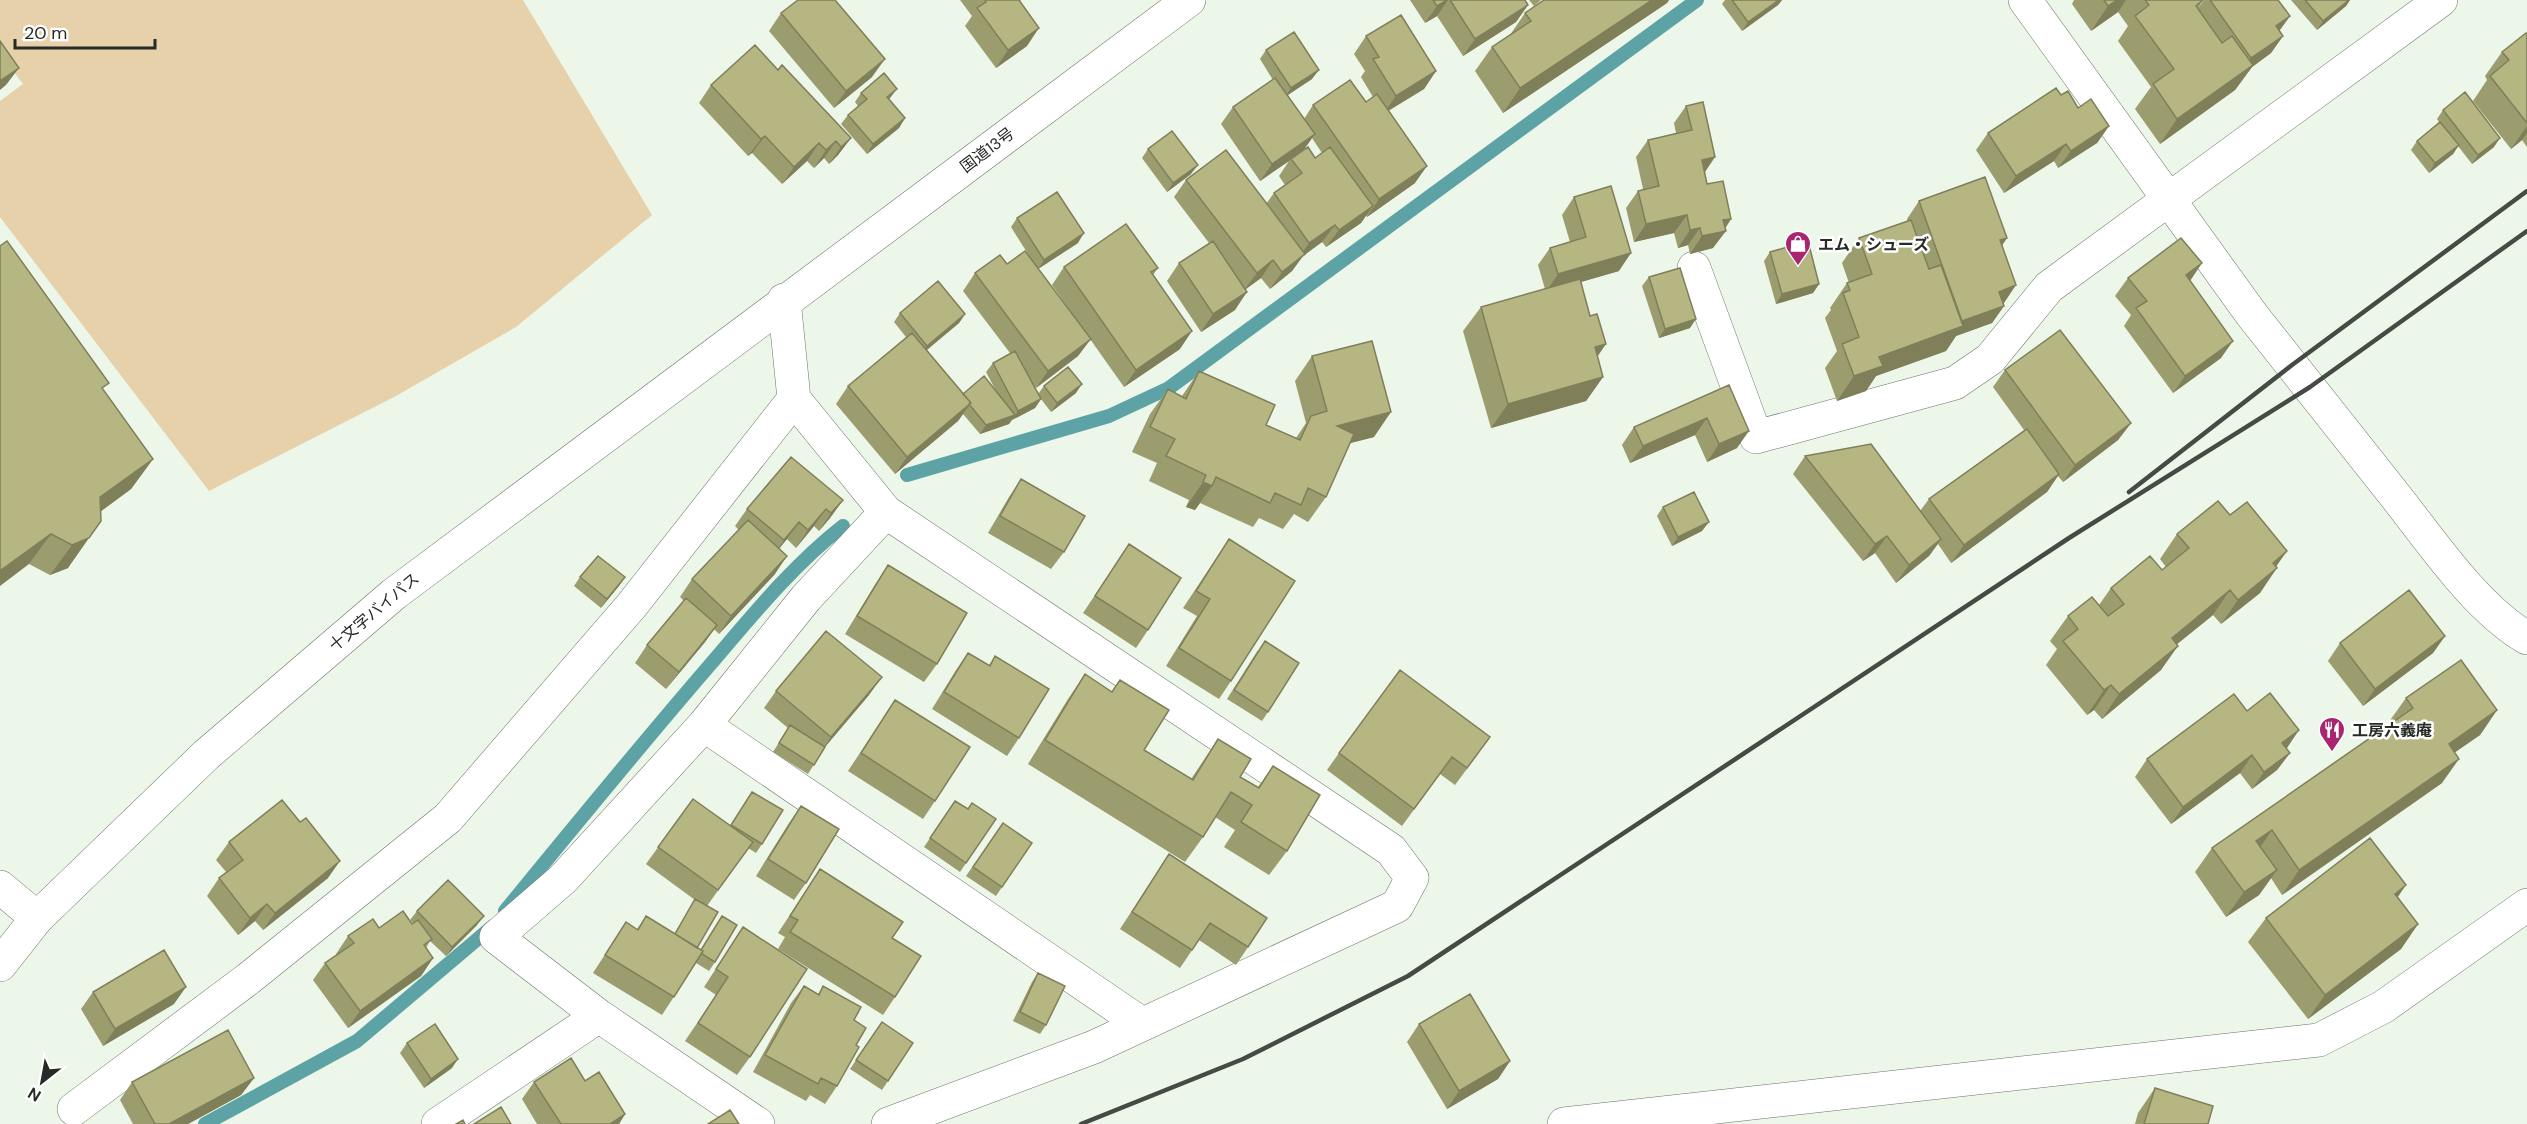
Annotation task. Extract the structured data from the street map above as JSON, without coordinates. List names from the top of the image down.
{
  "streets": {
    "main road": ["国道13号", "十文字バイパス"]
  },
  "crossings": [
    ["国道13号", "十文字バイパス"]
  ],
  "places": {
    "shop": ["エム・シューズ"],
    "restaurant": ["工房六義庵"]
  },
  "scale_bar": "20 m",
  "north": "bottom left"
}
